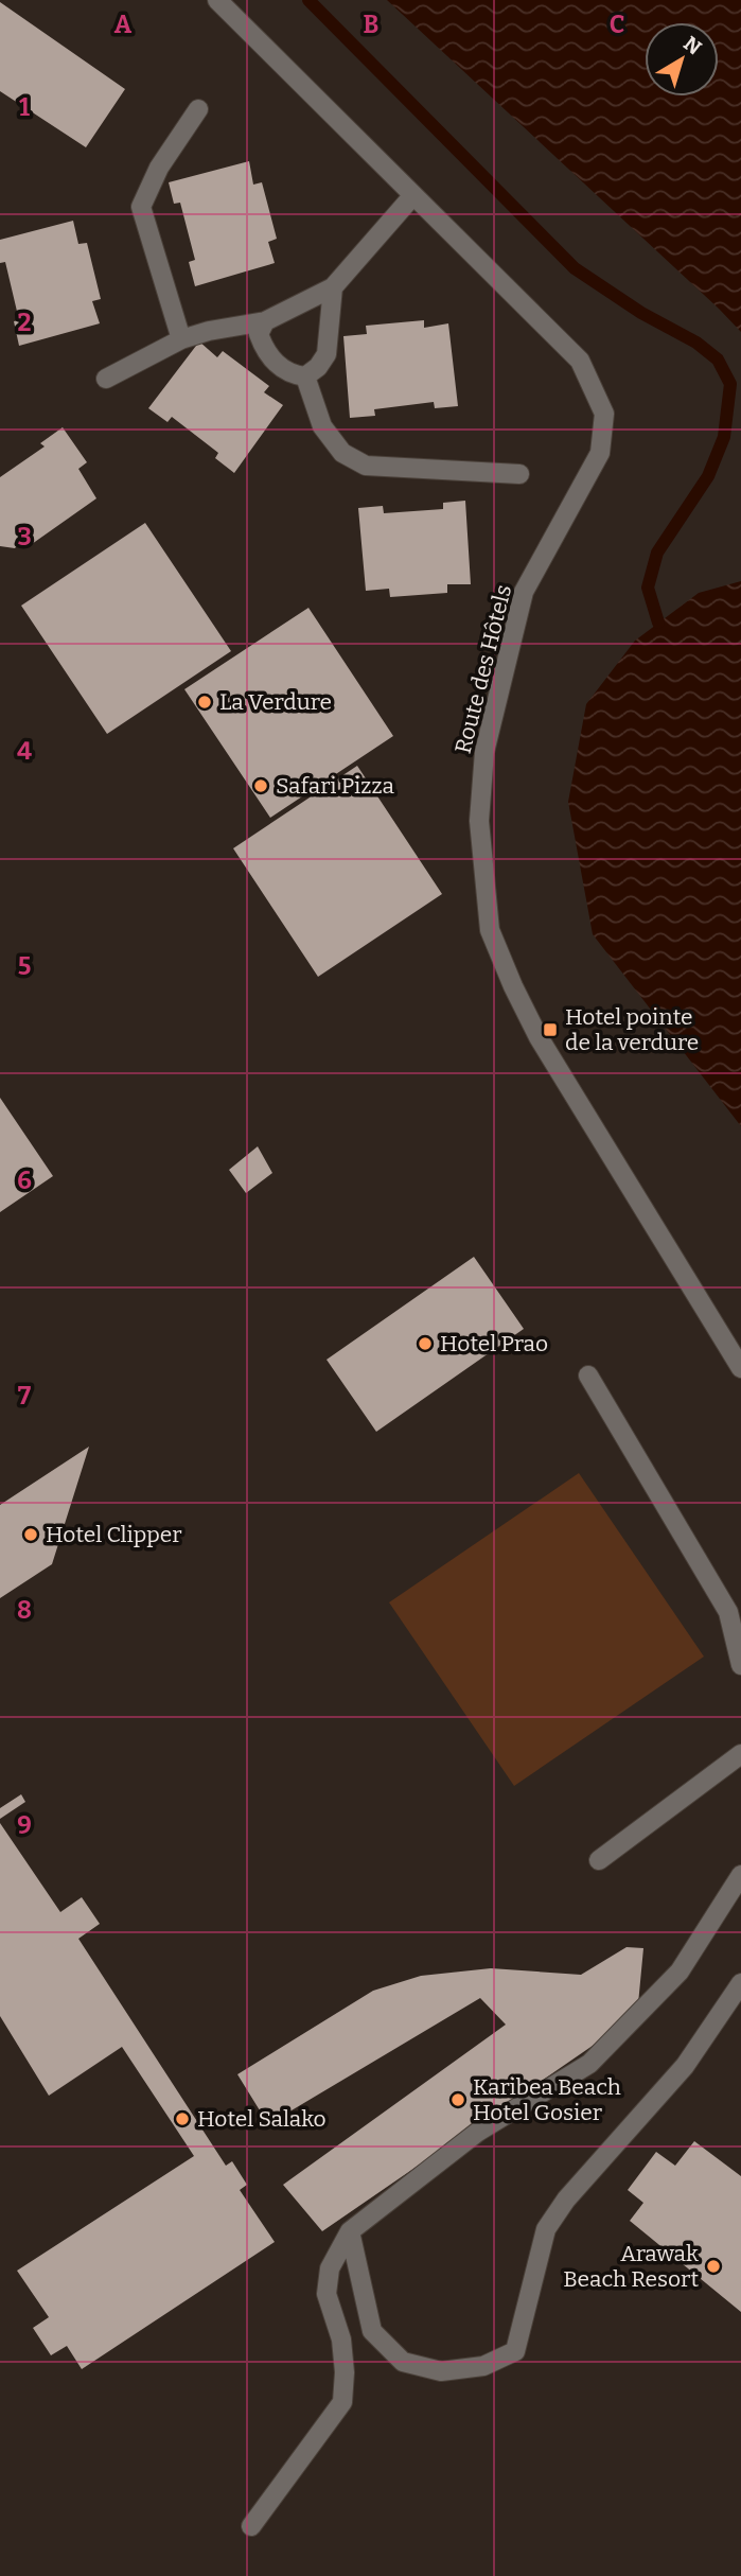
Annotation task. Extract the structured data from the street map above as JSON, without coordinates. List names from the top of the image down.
{
  "streets": {
    "street": ["Route des Hôtels"]
  },
  "places": {
    "other": [
      "La Verdure",
      "Safari Pizza",
      "Hotel Prao",
      "Hotel Clipper",
      "Karibea Beach Hotel Gosier",
      "Hotel Salako",
      "Arawak Beach Resort"
    ],
    "transit": ["Hotel pointe de la verdure"]
  },
  "north": "top right",
  "grid": {
    "columns": ["A", "B", "C"],
    "rows": [
      "1",
      "2",
      "3",
      "4",
      "5",
      "6",
      "7",
      "8",
      "9"
    ]
  }
}
